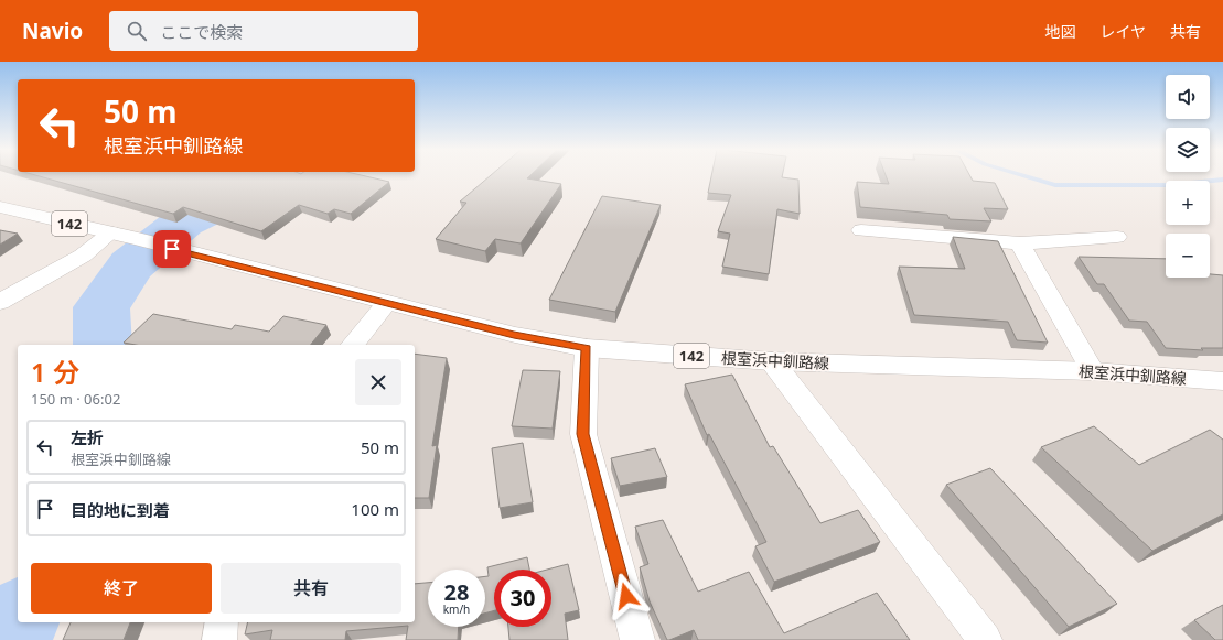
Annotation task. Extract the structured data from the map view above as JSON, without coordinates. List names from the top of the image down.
{
  "streets": {
    "main road": ["142", "根室浜中釧路線"]
  },
  "page": {
    "header": "Navio",
    "search": "ここで検索",
    "nav": ["地図", "レイヤ", "共有"],
    "map_buttons": ["+", "−"],
    "turn": ["50 m", "根室浜中釧路線"],
    "heading": ["1 分", "150 m · 06:02"],
    "list": [
      {
        "name": "左折",
        "note": "根室浜中釧路線",
        "value": "50 m"
      },
      {
        "name": "目的地に到着",
        "value": "100 m"
      }
    ],
    "buttons": ["終了", "共有"],
    "speed": "28 km/h",
    "limit": "30"
  }
}
